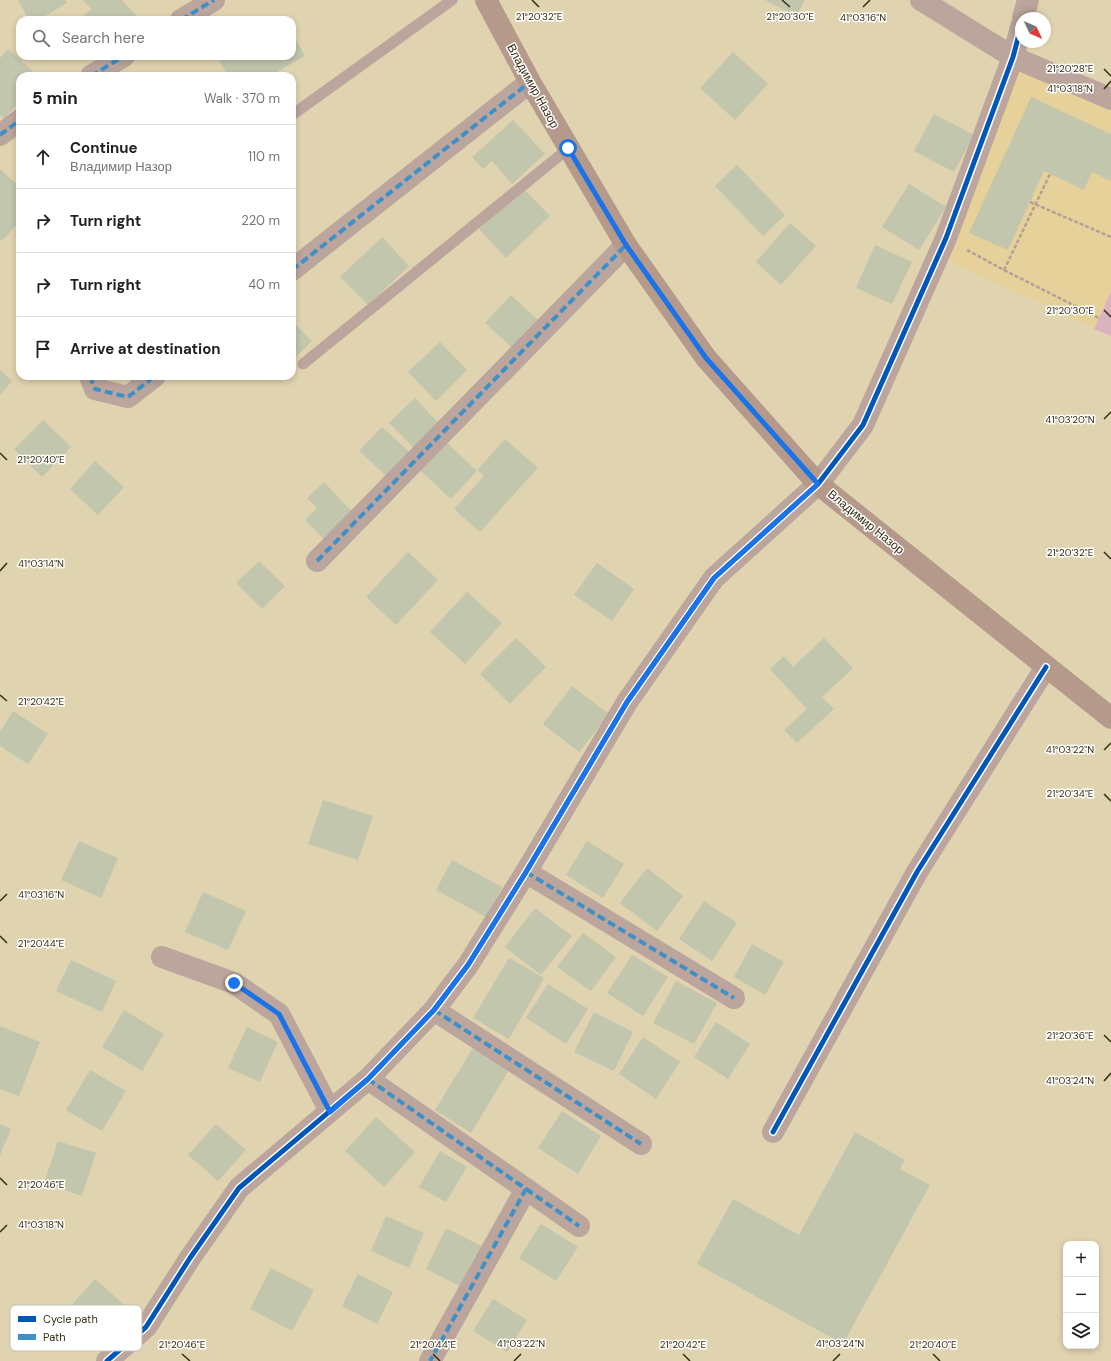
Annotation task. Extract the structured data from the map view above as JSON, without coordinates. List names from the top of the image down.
{
  "streets": {
    "main road": ["Владимир Назор"]
  },
  "legend": ["Cycle path", "Path"],
  "north": "bottom right",
  "page": {
    "search": "Search here",
    "heading": ["5 min", "Walk · 370 m"],
    "list": [
      ["Continue", "Владимир Назор", "110 m"],
      ["Turn right", "220 m"],
      ["Turn right", "40 m"],
      "Arrive at destination"
    ],
    "map_buttons": ["+", "−"]
  },
  "coordinates": [
    "21°20'32\"E",
    "21°20'30\"E",
    "41°03'16\"N",
    "21°20'28\"E",
    "41°03'18\"N",
    "41°03'20\"N",
    "21°20'40\"E",
    "41°03'14\"N",
    "21°20'42\"E",
    "41°03'22\"N",
    "21°20'34\"E",
    "21°20'44\"E",
    "21°20'36\"E",
    "41°03'24\"N",
    "21°20'46\"E"
  ]
}
